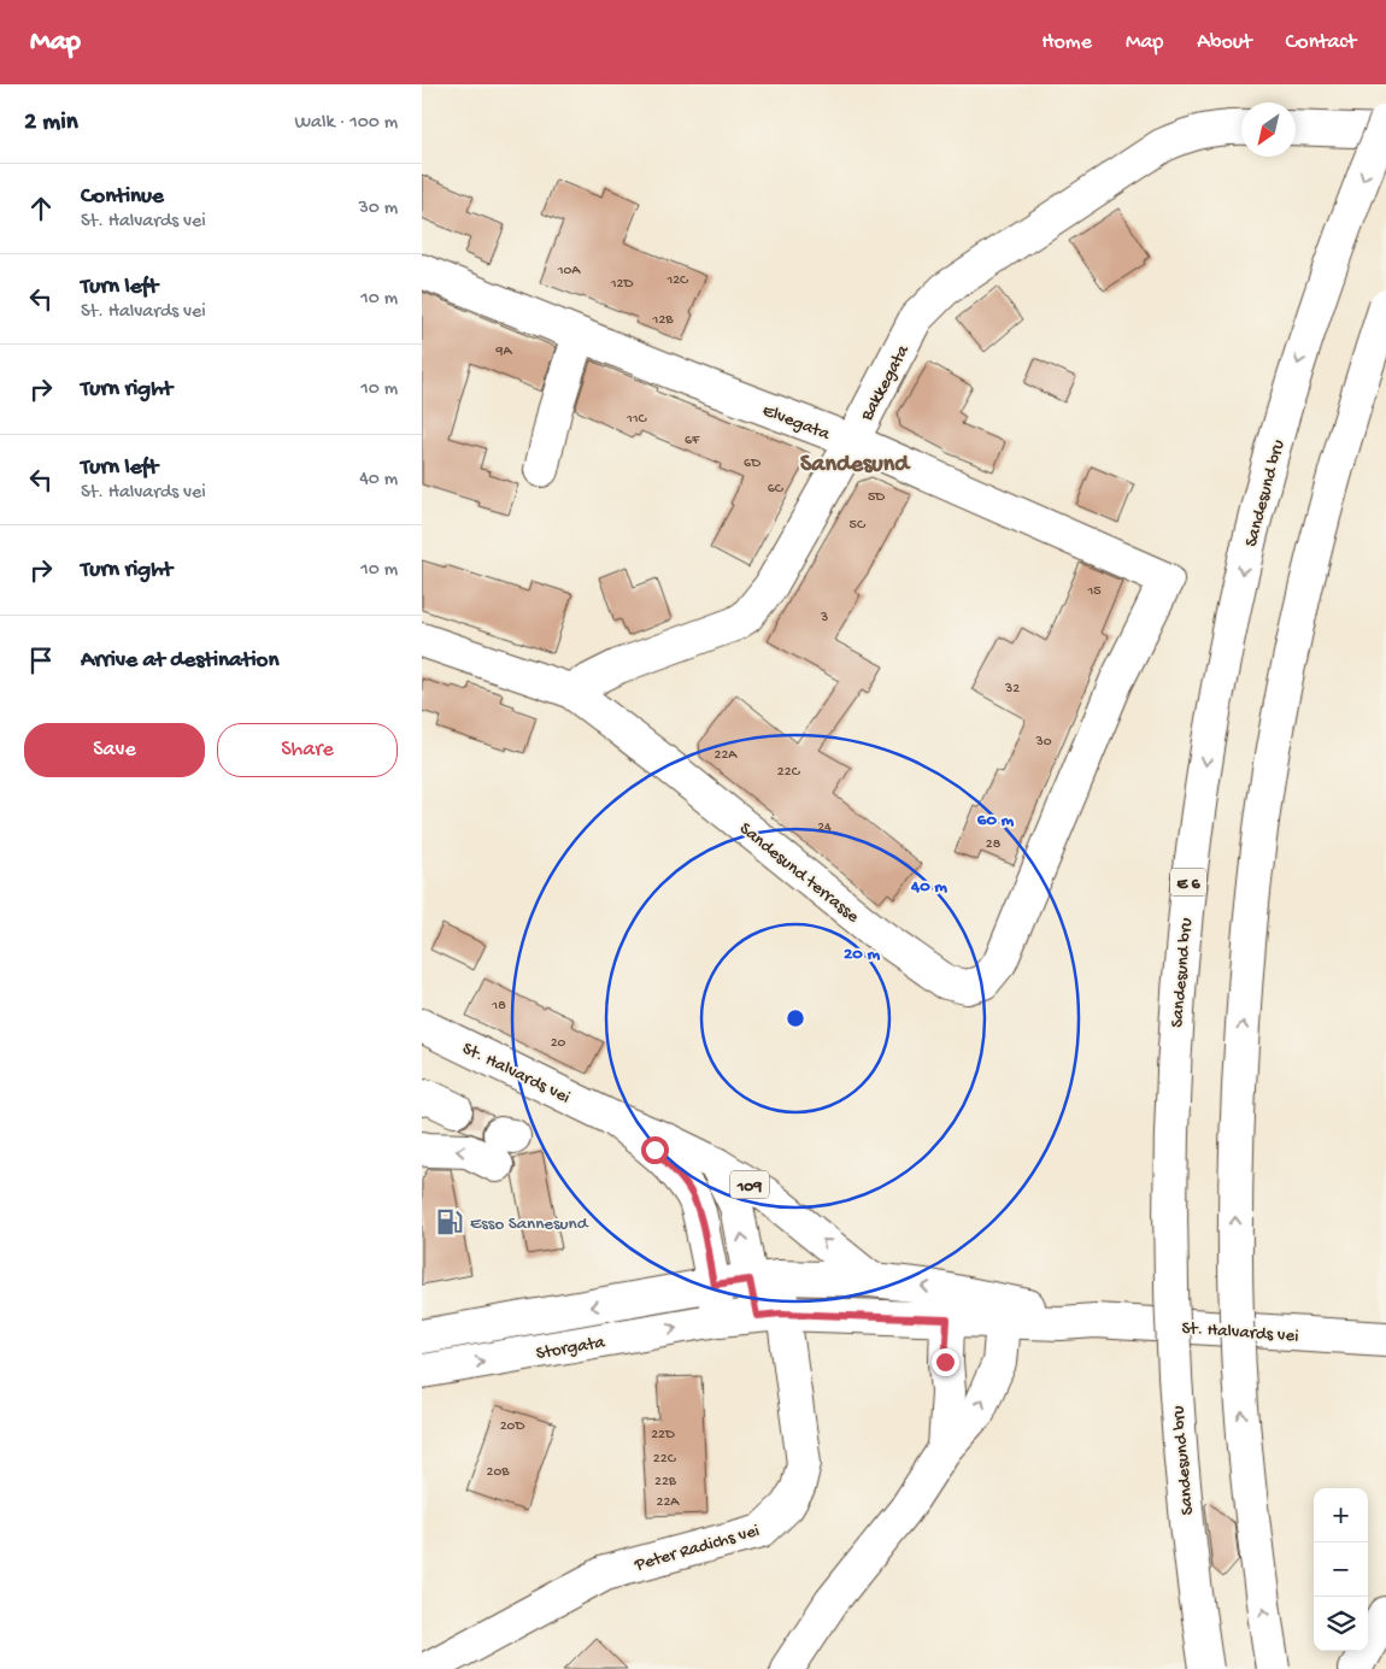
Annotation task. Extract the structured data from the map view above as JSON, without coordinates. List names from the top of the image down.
{
  "streets": {
    "main road": [
      "Bakkegata",
      "Elvegata",
      "Sandesund bru",
      "Sandesund terrasse",
      "E 6",
      "St. Halvards vei",
      "109",
      "Storgata",
      "Peter Radichs vei"
    ]
  },
  "crossings": [
    ["Bakkegata", "Elvegata"],
    ["Bakkegata", "Sandesund terrasse"],
    ["Elvegata", "Sandesund terrasse"],
    ["St. Halvards vei", "Storgata"],
    ["St. Halvards vei", "Peter Radichs vei"]
  ],
  "districts": ["Sandesund"],
  "places": {
    "fuel station": ["Esso Sannesund"]
  },
  "house_numbers": [
    "10A",
    "12C",
    "12D",
    "12B",
    "9A",
    "11C",
    "6F",
    "6D",
    "6C",
    "5D",
    "5C",
    "15",
    "3",
    "32",
    "30",
    "22A",
    "22C",
    "24",
    "28",
    "18",
    "20",
    "20D",
    "22D",
    "22C",
    "20B",
    "22B",
    "22A"
  ],
  "north": "bottom left",
  "page": {
    "header": "Map",
    "nav": [
      "Home",
      "Map",
      "About",
      "Contact"
    ],
    "heading": ["2 min", "Walk · 100 m"],
    "list": [
      ["Continue", "St. Halvards vei", "30 m"],
      ["Turn left", "St. Halvards vei", "10 m"],
      ["Turn right", "10 m"],
      ["Turn left", "St. Halvards vei", "40 m"],
      ["Turn right", "10 m"],
      "Arrive at destination"
    ],
    "buttons": ["Save", "Share"],
    "map_buttons": ["+", "−"]
  },
  "rings": ["60 m", "40 m", "20 m"]
}
